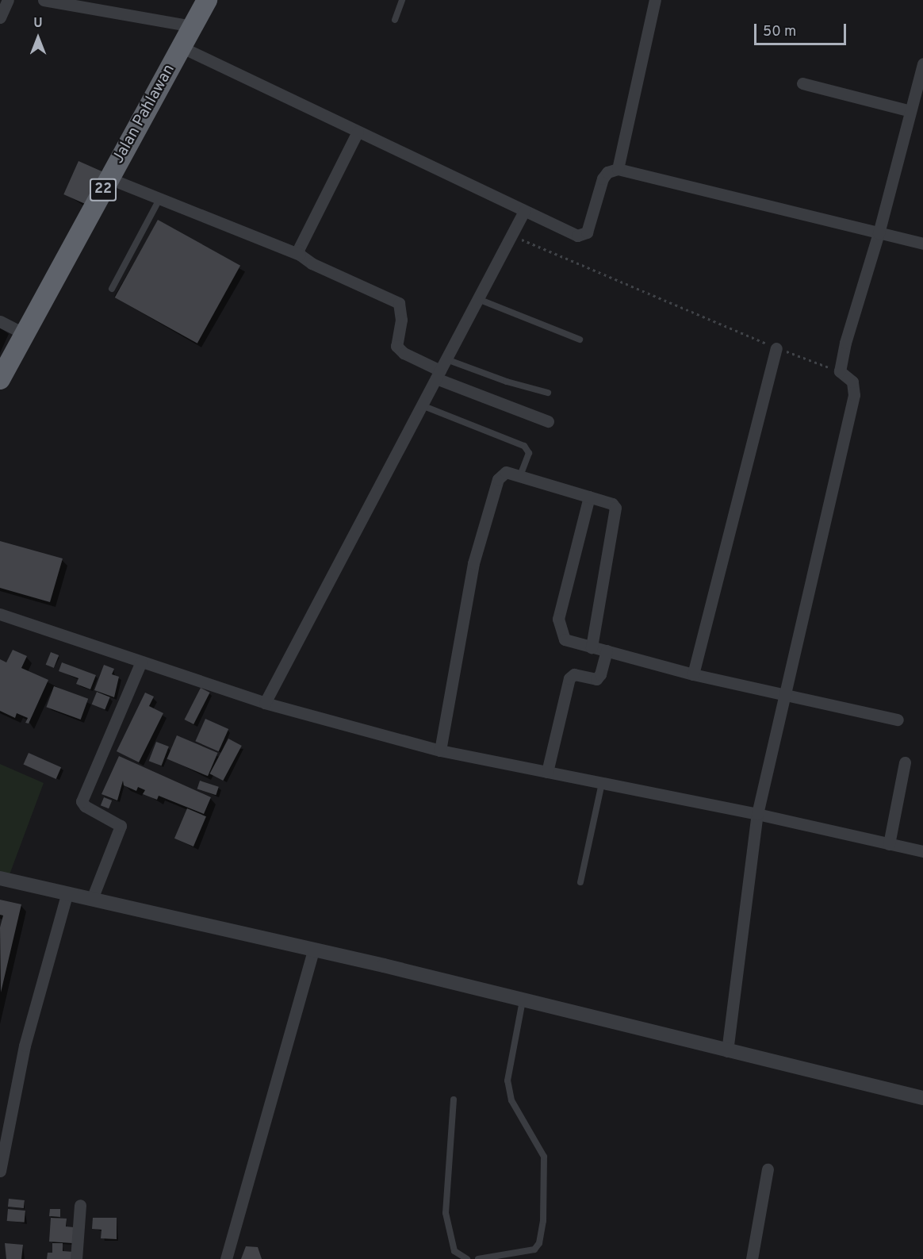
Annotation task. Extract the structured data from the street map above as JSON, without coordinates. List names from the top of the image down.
{
  "streets": {
    "highway": ["Jalan Pahlawan", "22"]
  },
  "scale_bar": "50 m",
  "north": "top"
}
